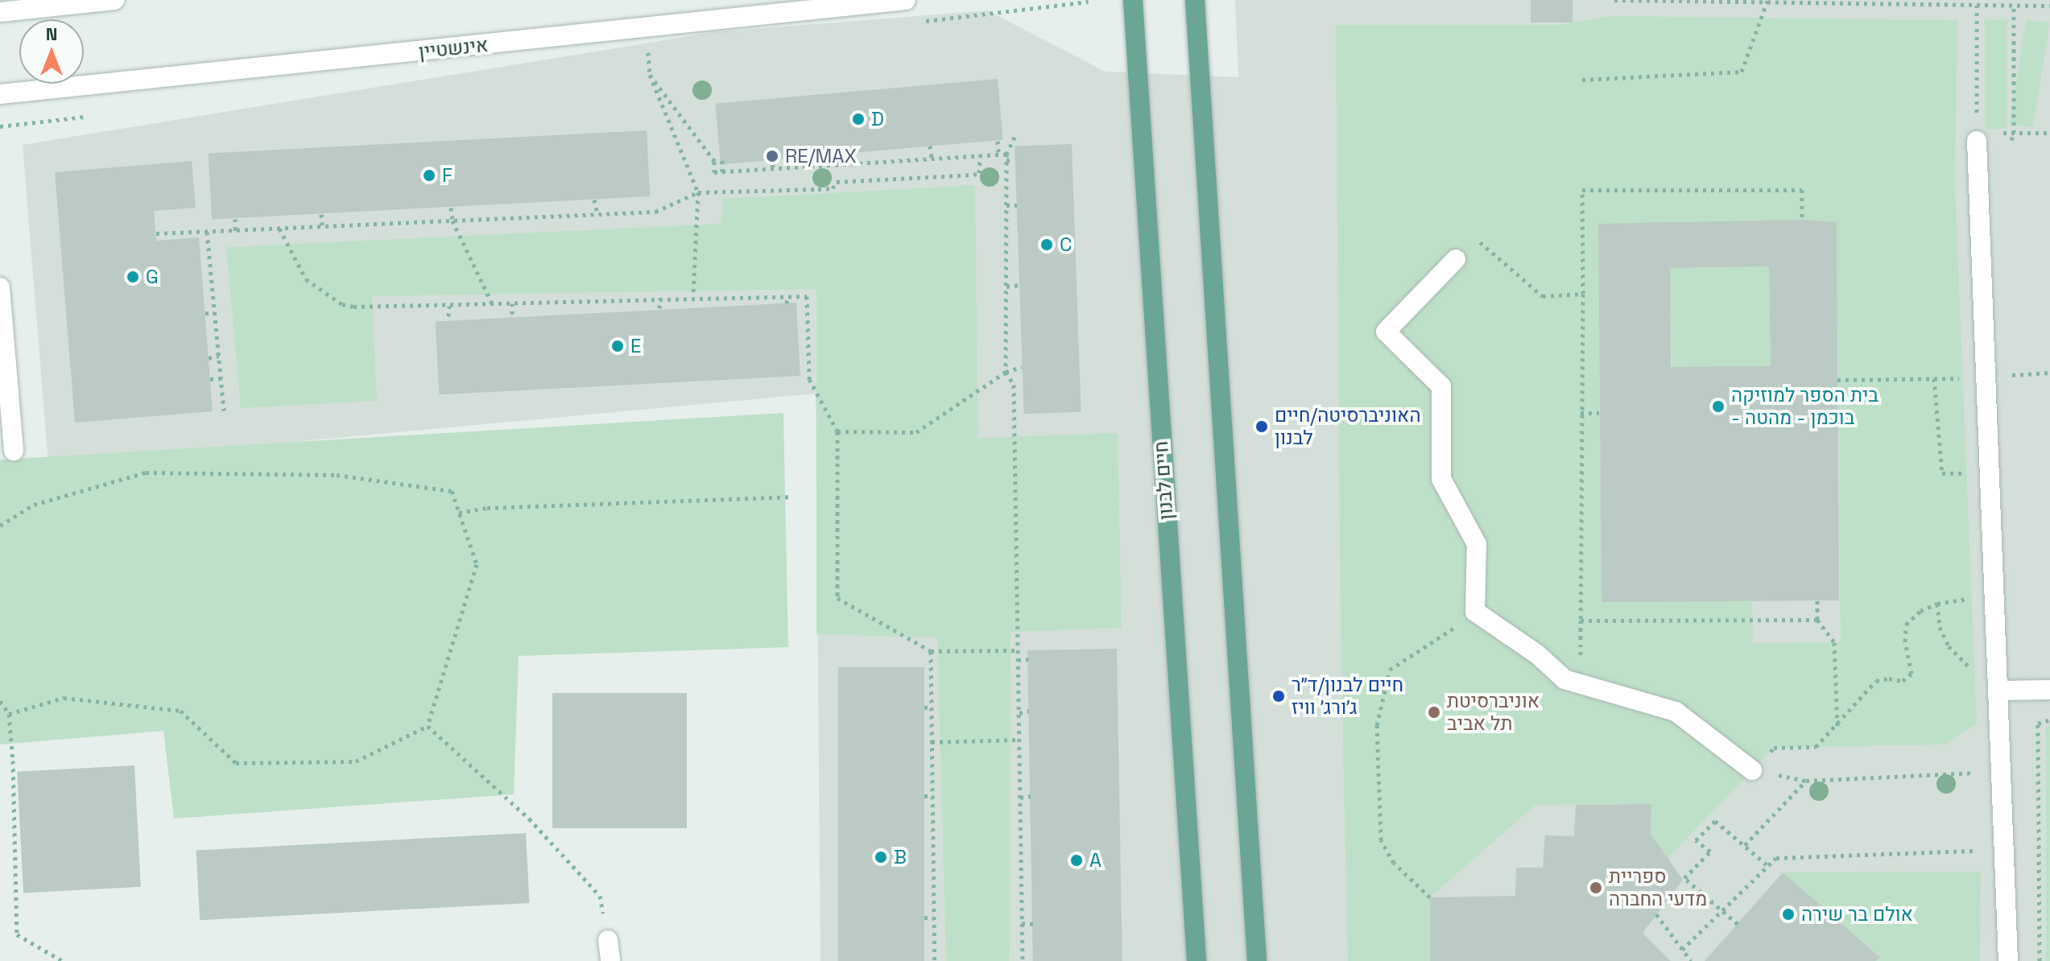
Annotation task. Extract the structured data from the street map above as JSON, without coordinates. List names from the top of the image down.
{
  "streets": {
    "main road": ["חיים לבנון"],
    "street": ["אינשטיין"]
  },
  "places": [
    "D",
    "RE/MAX",
    "F",
    "C",
    "G",
    "E",
    "בית הספר למוזיקה - בוכמן - מהטה",
    "האוניברסיטה/חיים לבנון",
    "חיים לבנון/ד״ר ג׳ורג׳ וויז",
    "אוניברסיטת תל אביב",
    "B",
    "A",
    "ספריית מדעי החברה",
    "אולם בר שירה"
  ],
  "north": "top"
}
